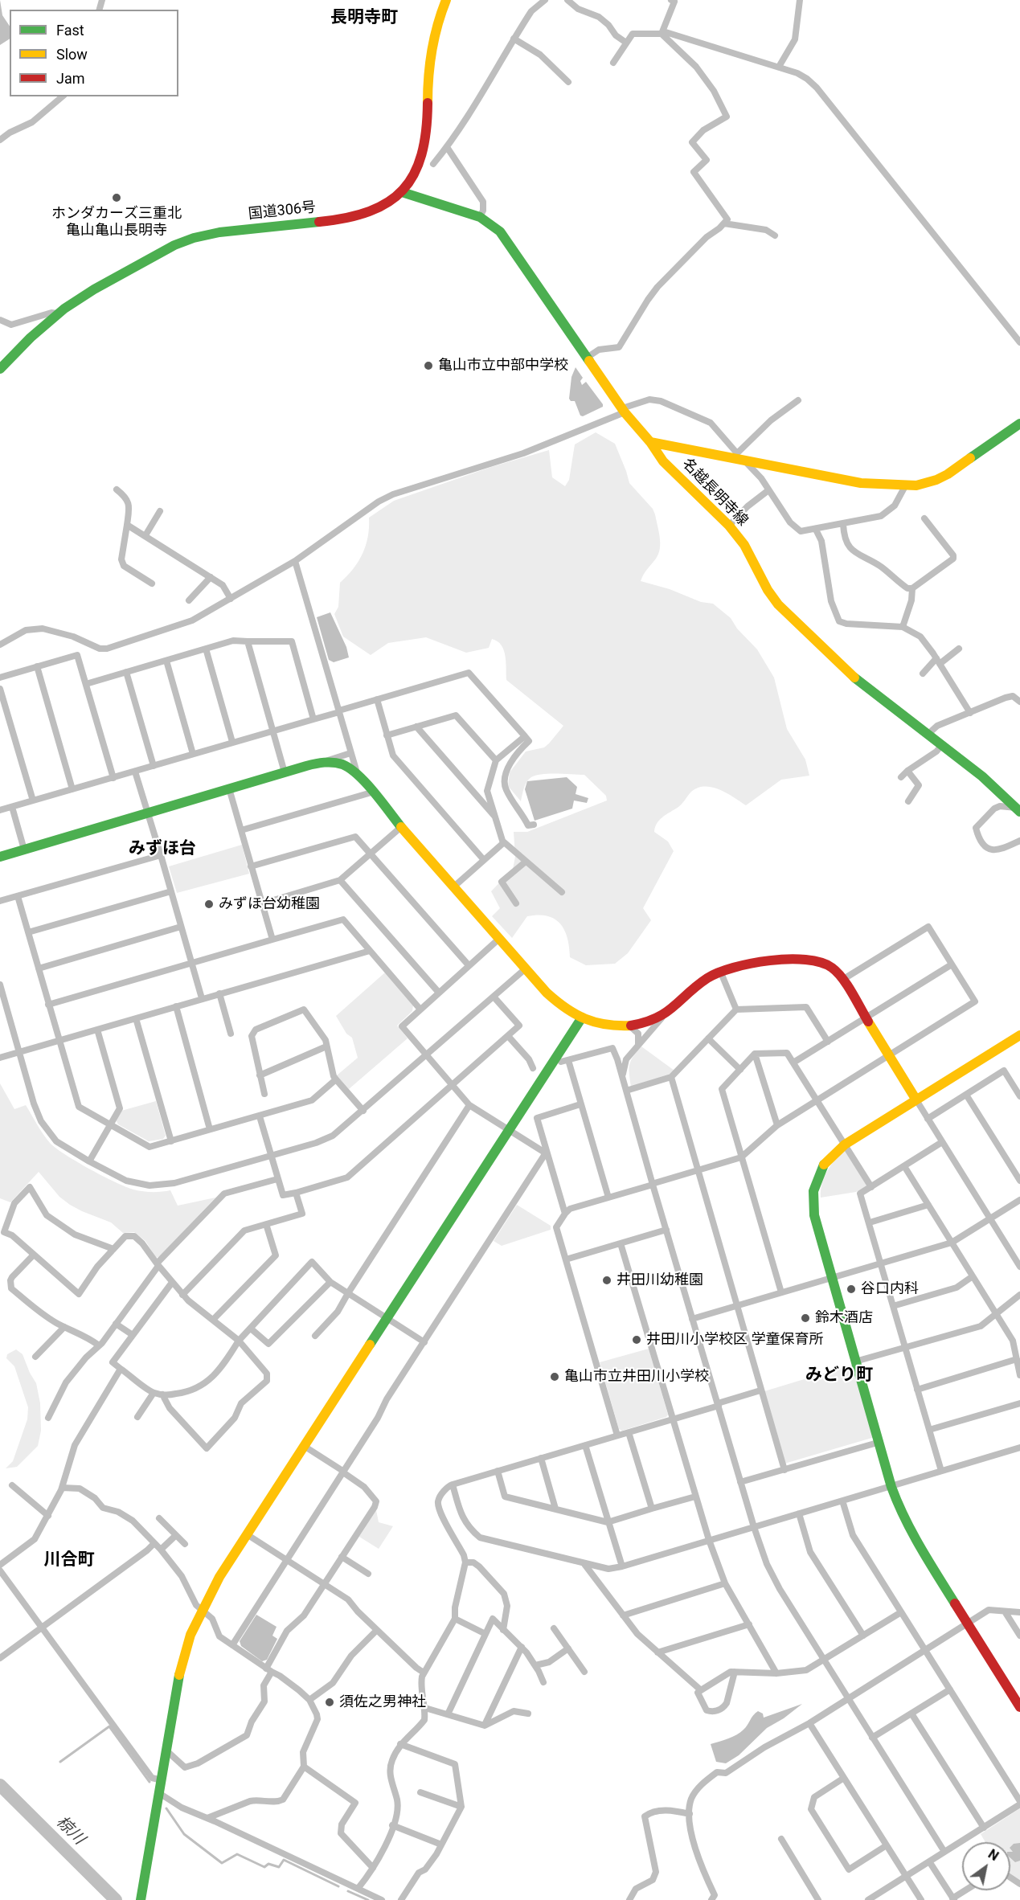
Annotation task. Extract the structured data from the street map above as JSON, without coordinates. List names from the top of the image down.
{
  "streets": {
    "main road": ["国道306号", "名越長明寺線"]
  },
  "crossings": [
    ["国道306号", "名越長明寺線"]
  ],
  "districts": [
    "長明寺町",
    "みずほ台",
    "みどり町",
    "川合町"
  ],
  "water": ["椋川"],
  "places": [
    "ホンダカーズ三重北 亀山亀山長明寺",
    "亀山市立中部中学校",
    "みずほ台幼稚園",
    "井田川幼稚園",
    "谷口内科",
    "鈴木酒店",
    "井田川小学校区 学童保育所",
    "亀山市立井田川小学校",
    "須佐之男神社"
  ],
  "legend": ["Fast", "Slow", "Jam"],
  "north": "top right"
}
